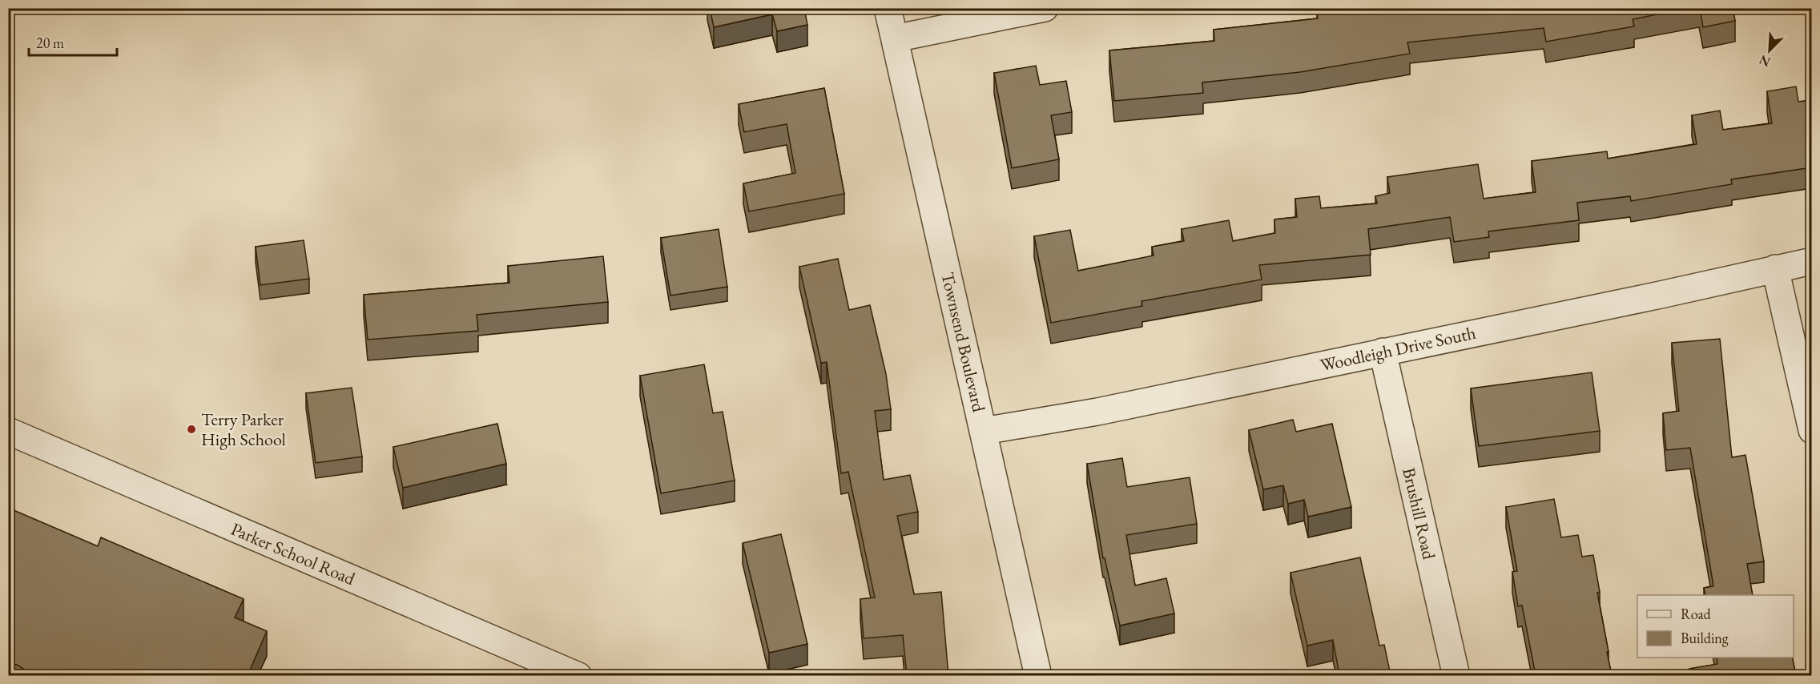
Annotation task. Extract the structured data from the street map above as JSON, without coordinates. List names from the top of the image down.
{
  "streets": {
    "street": [
      "Townsend Boulevard",
      "Woodleigh Drive South",
      "Brushill Road",
      "Parker School Road"
    ]
  },
  "crossings": [
    ["Townsend Boulevard", "Woodleigh Drive South"],
    ["Woodleigh Drive South", "Brushill Road"]
  ],
  "places": ["Terry Parker High School"],
  "legend": ["Road", "Building"],
  "scale_bar": "20 m",
  "north": "bottom left"
}
